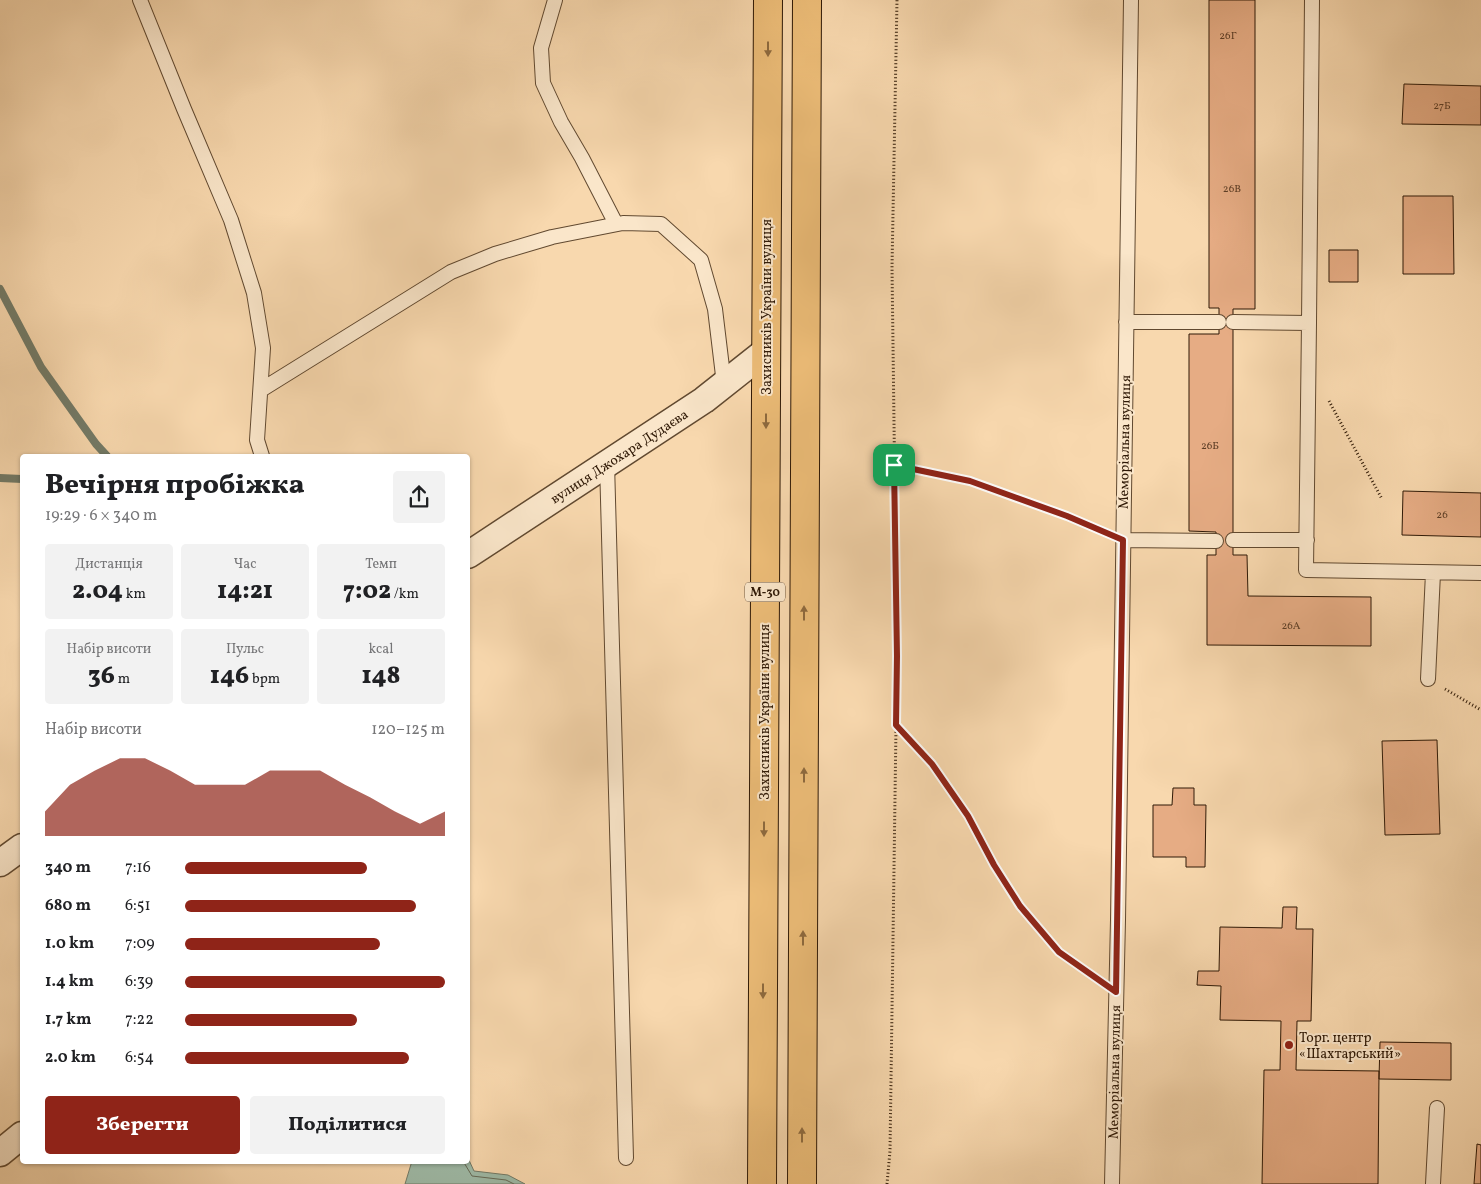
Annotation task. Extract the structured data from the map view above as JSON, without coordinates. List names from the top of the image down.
{
  "streets": {
    "highway": ["Захисників України вулиця", "М-30"],
    "street": ["вулиця Джохара Дудаєва"],
    "lane": ["Меморіальна вулиця"]
  },
  "crossings": [
    ["Захисників України вулиця", "вулиця Джохара Дудаєва"]
  ],
  "places": ["Торг. центр «Шахтарський»"],
  "house_numbers": [
    "26Г",
    "27Б",
    "26В",
    "26Б",
    "26",
    "26А"
  ],
  "page": {
    "heading": ["Вечірня пробіжка", "19:29 · 6 × 340 m"],
    "stats": [
      ["Дистанція", "2.04 km"],
      ["Час", "14:21"],
      ["Темп", "7:02 /km"],
      ["Набір висоти", "36 m"],
      ["Пульс", "146 bpm"],
      ["kcal", "148"]
    ],
    "chart": ["Набір висоти", "120–125 m"],
    "list": [
      {
        "name": "340 m",
        "note": "7:16"
      },
      {
        "name": "680 m",
        "note": "6:51"
      },
      {
        "name": "1.0 km",
        "note": "7:09"
      },
      {
        "name": "1.4 km",
        "note": "6:39"
      },
      {
        "name": "1.7 km",
        "note": "7:22"
      },
      {
        "name": "2.0 km",
        "note": "6:54"
      }
    ],
    "buttons": ["Зберегти", "Поділитися"]
  }
}
